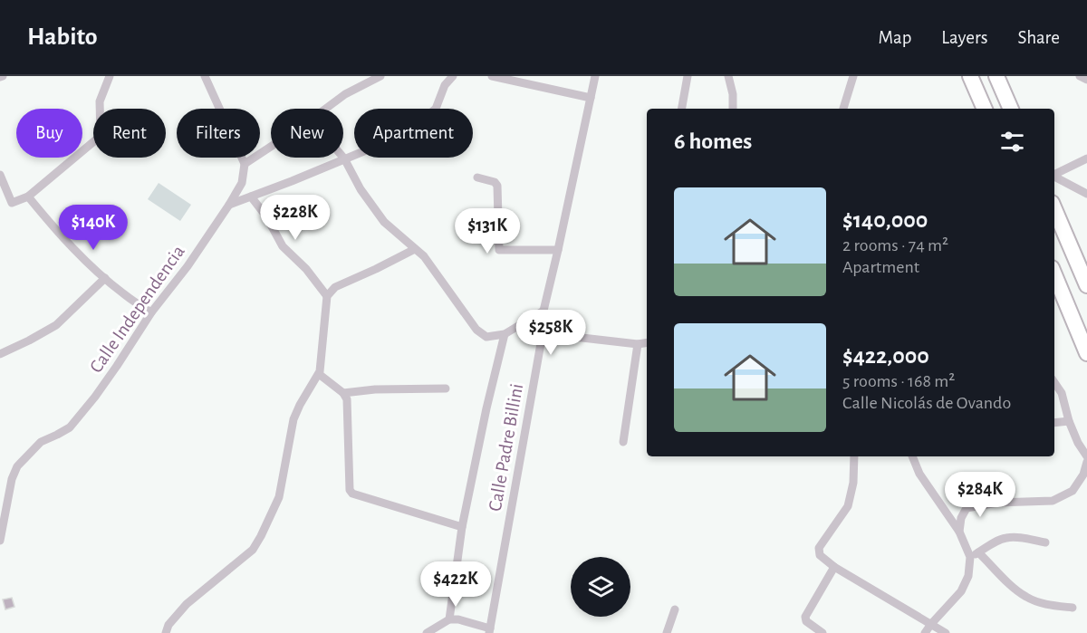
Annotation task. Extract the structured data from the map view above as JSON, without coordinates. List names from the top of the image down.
{
  "streets": {
    "street": ["Calle Independencia", "Calle Padre Billini"]
  },
  "page": {
    "header": "Habito",
    "nav": ["Map", "Layers", "Share"],
    "chip": [
      "Buy",
      "Rent",
      "Filters",
      "New",
      "Apartment"
    ],
    "heading": "6 homes",
    "list": [
      {
        "name": "$140,000",
        "note": "2 rooms · 74 m² · Apartment"
      },
      {
        "name": "$422,000",
        "note": "5 rooms · 168 m² · Calle Nicolás de Ovando"
      }
    ],
    "price": [
      "$228K",
      "$140K",
      "$131K",
      "$258K",
      "$284K",
      "$422K"
    ]
  }
}
